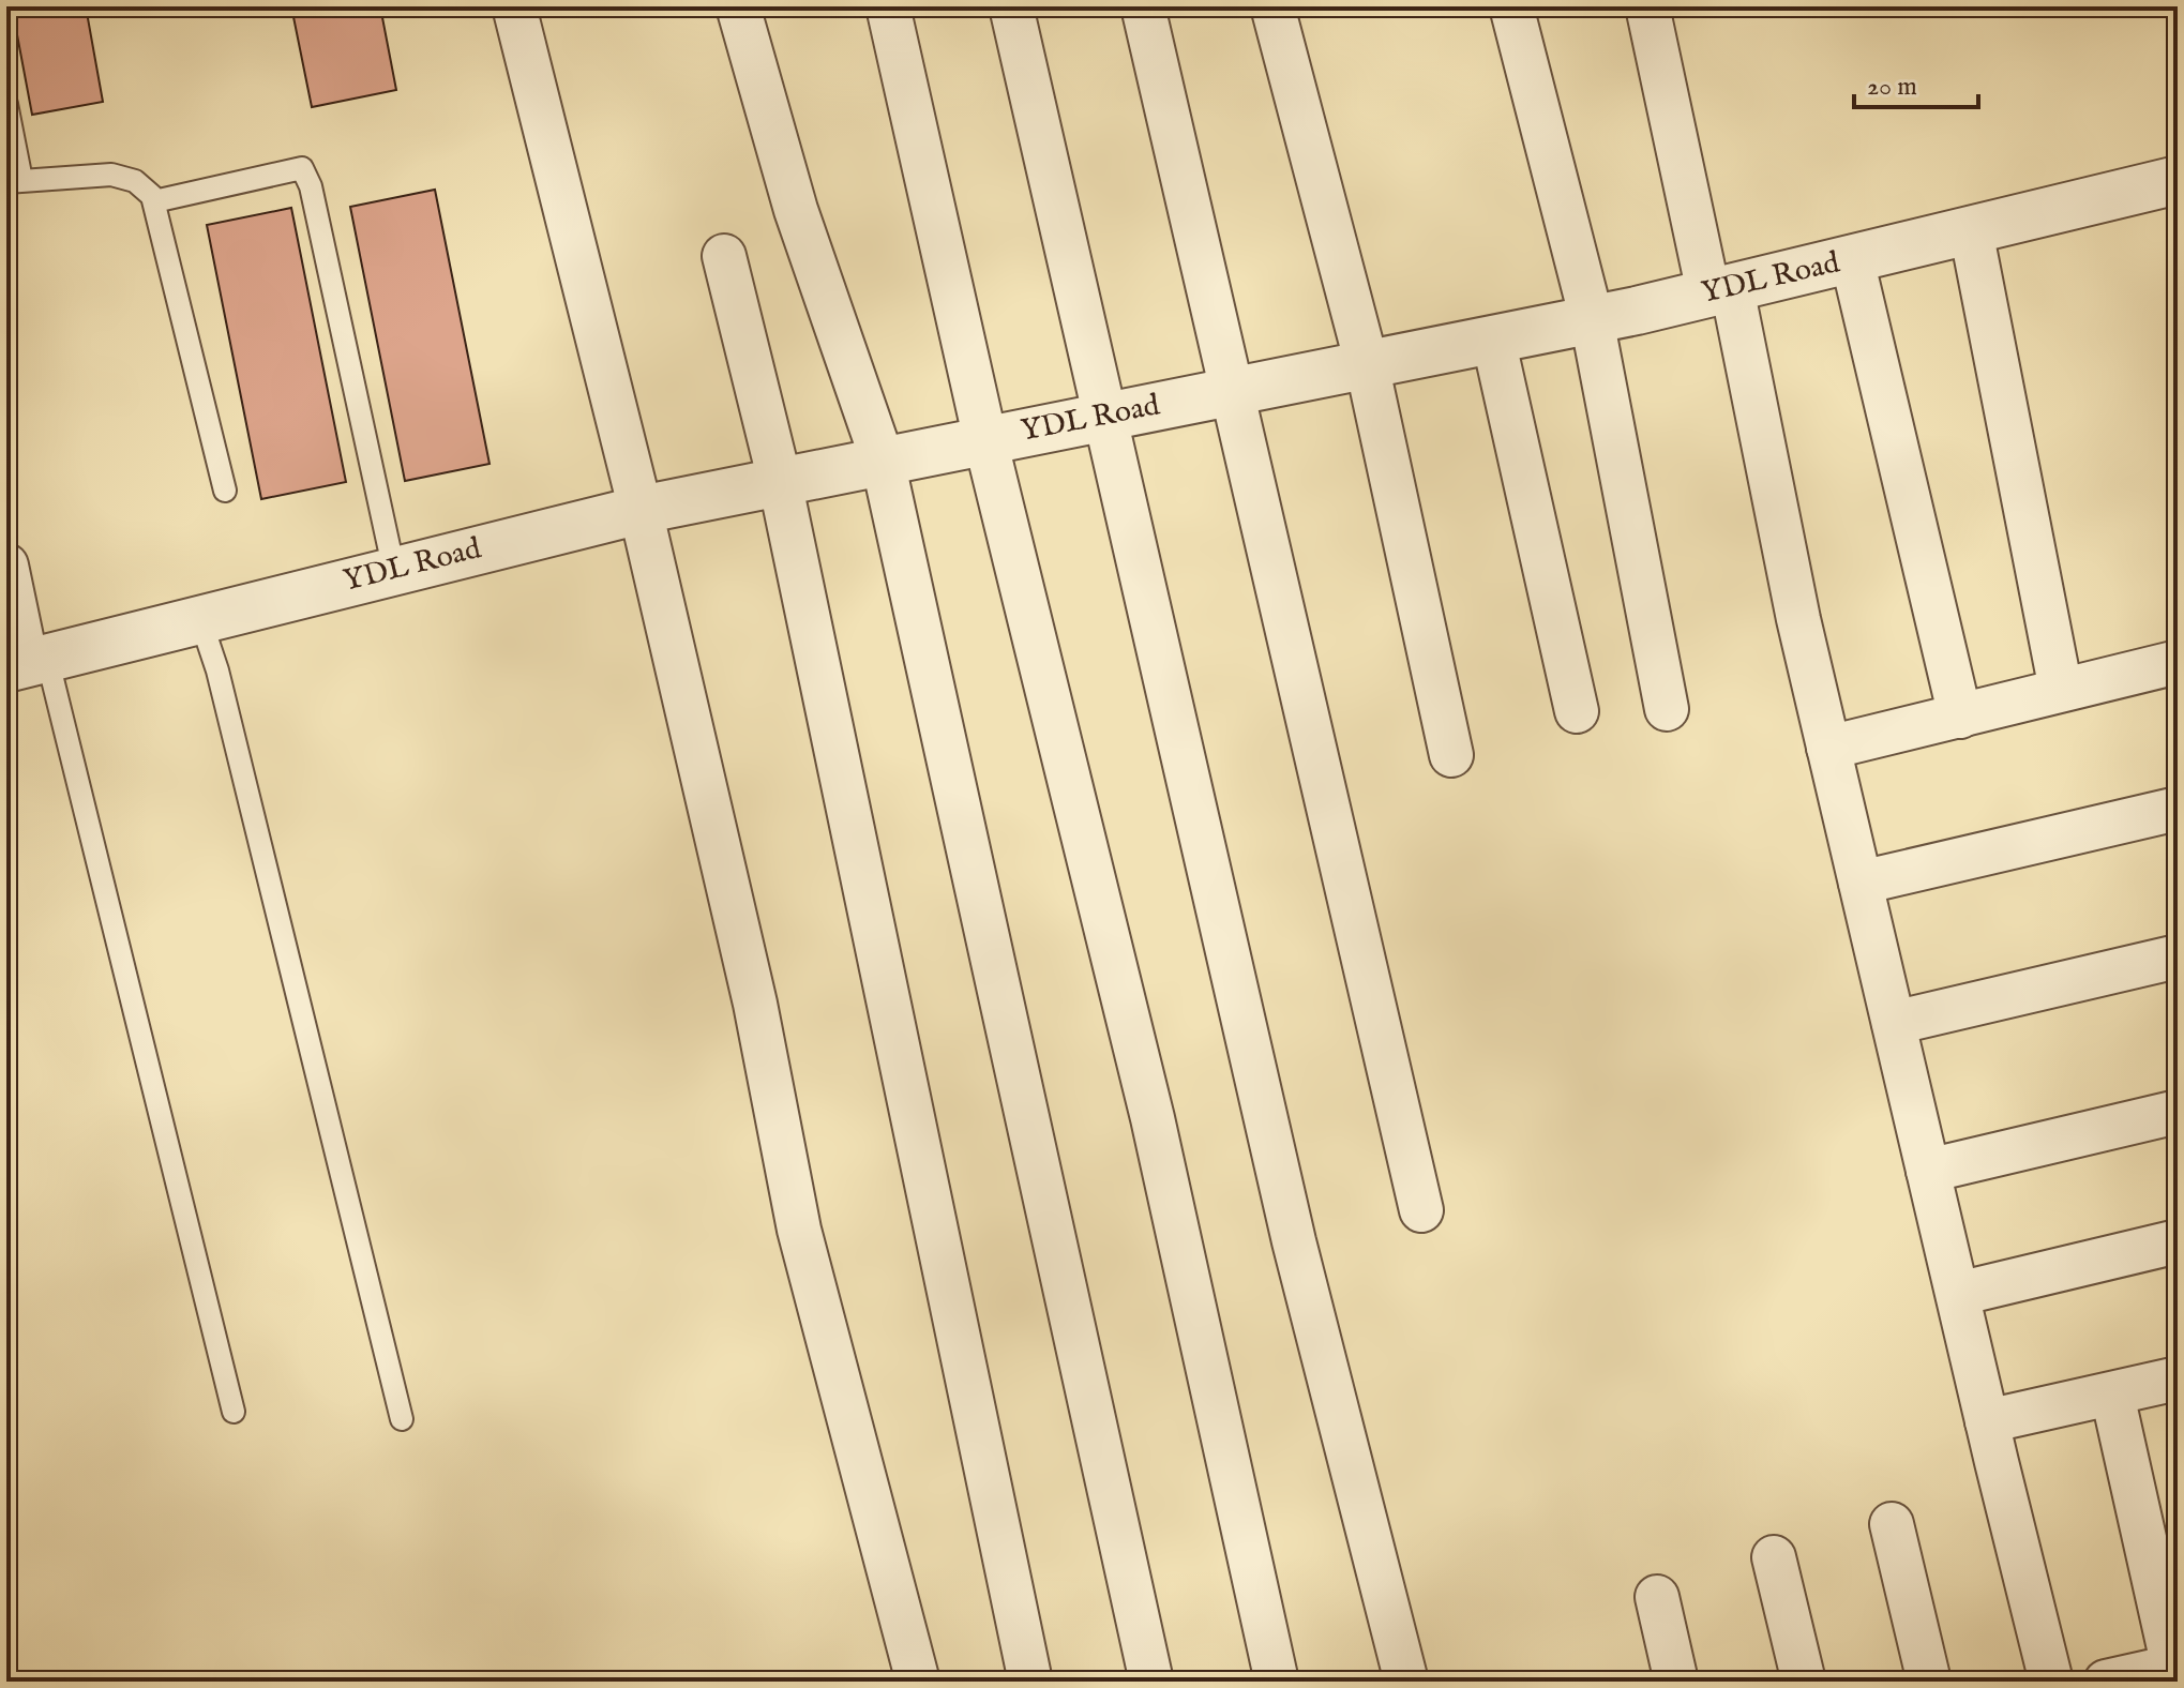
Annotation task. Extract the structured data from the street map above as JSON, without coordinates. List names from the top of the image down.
{
  "streets": {
    "street": ["YDL Road"]
  },
  "scale_bar": "20 m"
}
